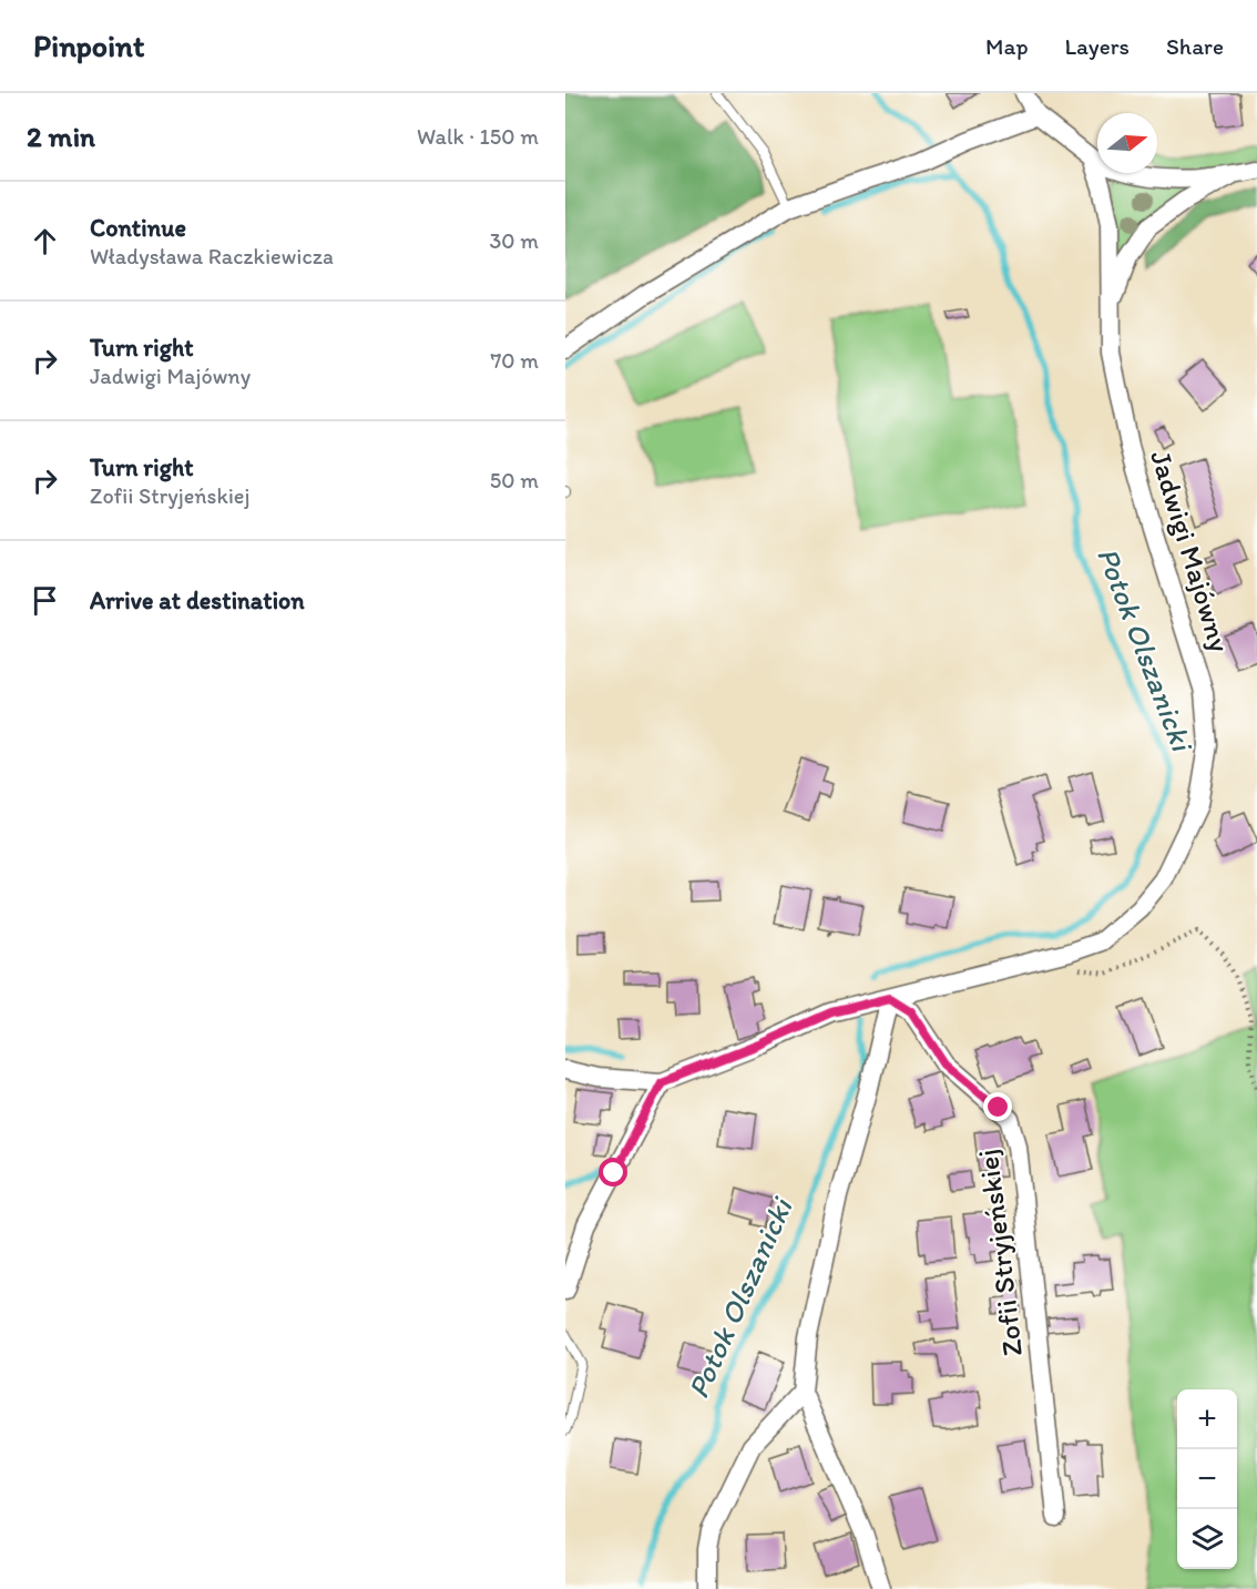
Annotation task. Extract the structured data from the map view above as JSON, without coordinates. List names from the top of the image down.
{
  "streets": {
    "street": ["Jadwigi Majówny", "Zofii Stryjeńskiej"]
  },
  "crossings": [
    ["Jadwigi Majówny", "Zofii Stryjeńskiej"]
  ],
  "water": ["Potok Olszanicki"],
  "north": "right",
  "page": {
    "header": "Pinpoint",
    "nav": ["Map", "Layers", "Share"],
    "heading": ["2 min", "Walk · 150 m"],
    "list": [
      ["Continue", "Władysława Raczkiewicza", "30 m"],
      ["Turn right", "Jadwigi Majówny", "70 m"],
      ["Turn right", "Zofii Stryjeńskiej", "50 m"],
      "Arrive at destination"
    ],
    "map_buttons": ["+", "−"]
  }
}
